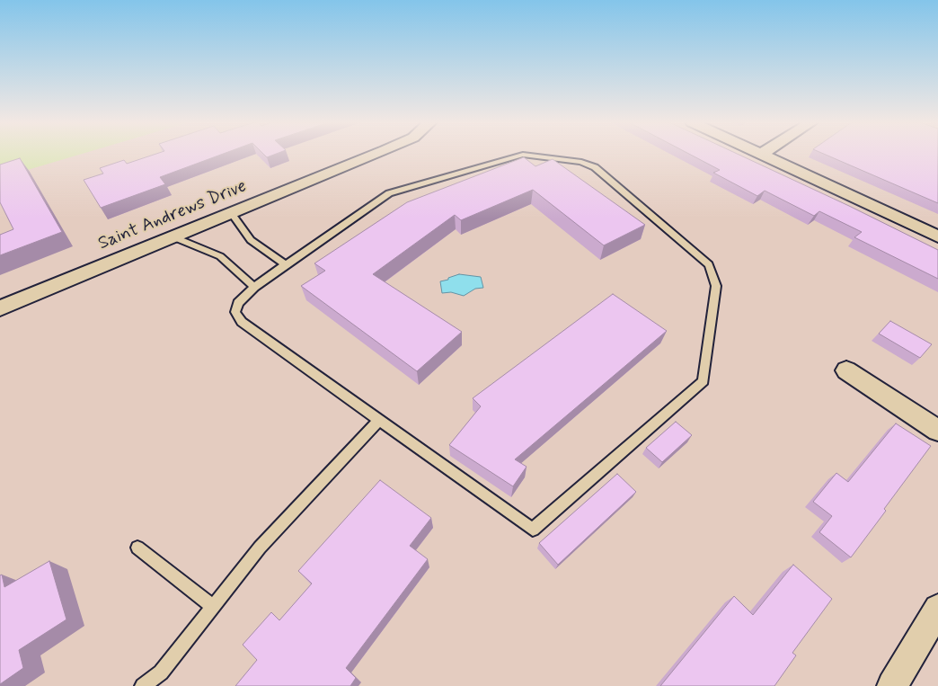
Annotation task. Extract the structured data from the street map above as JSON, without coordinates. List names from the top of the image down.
{
  "streets": {
    "street": ["Saint Andrews Drive"]
  }
}
